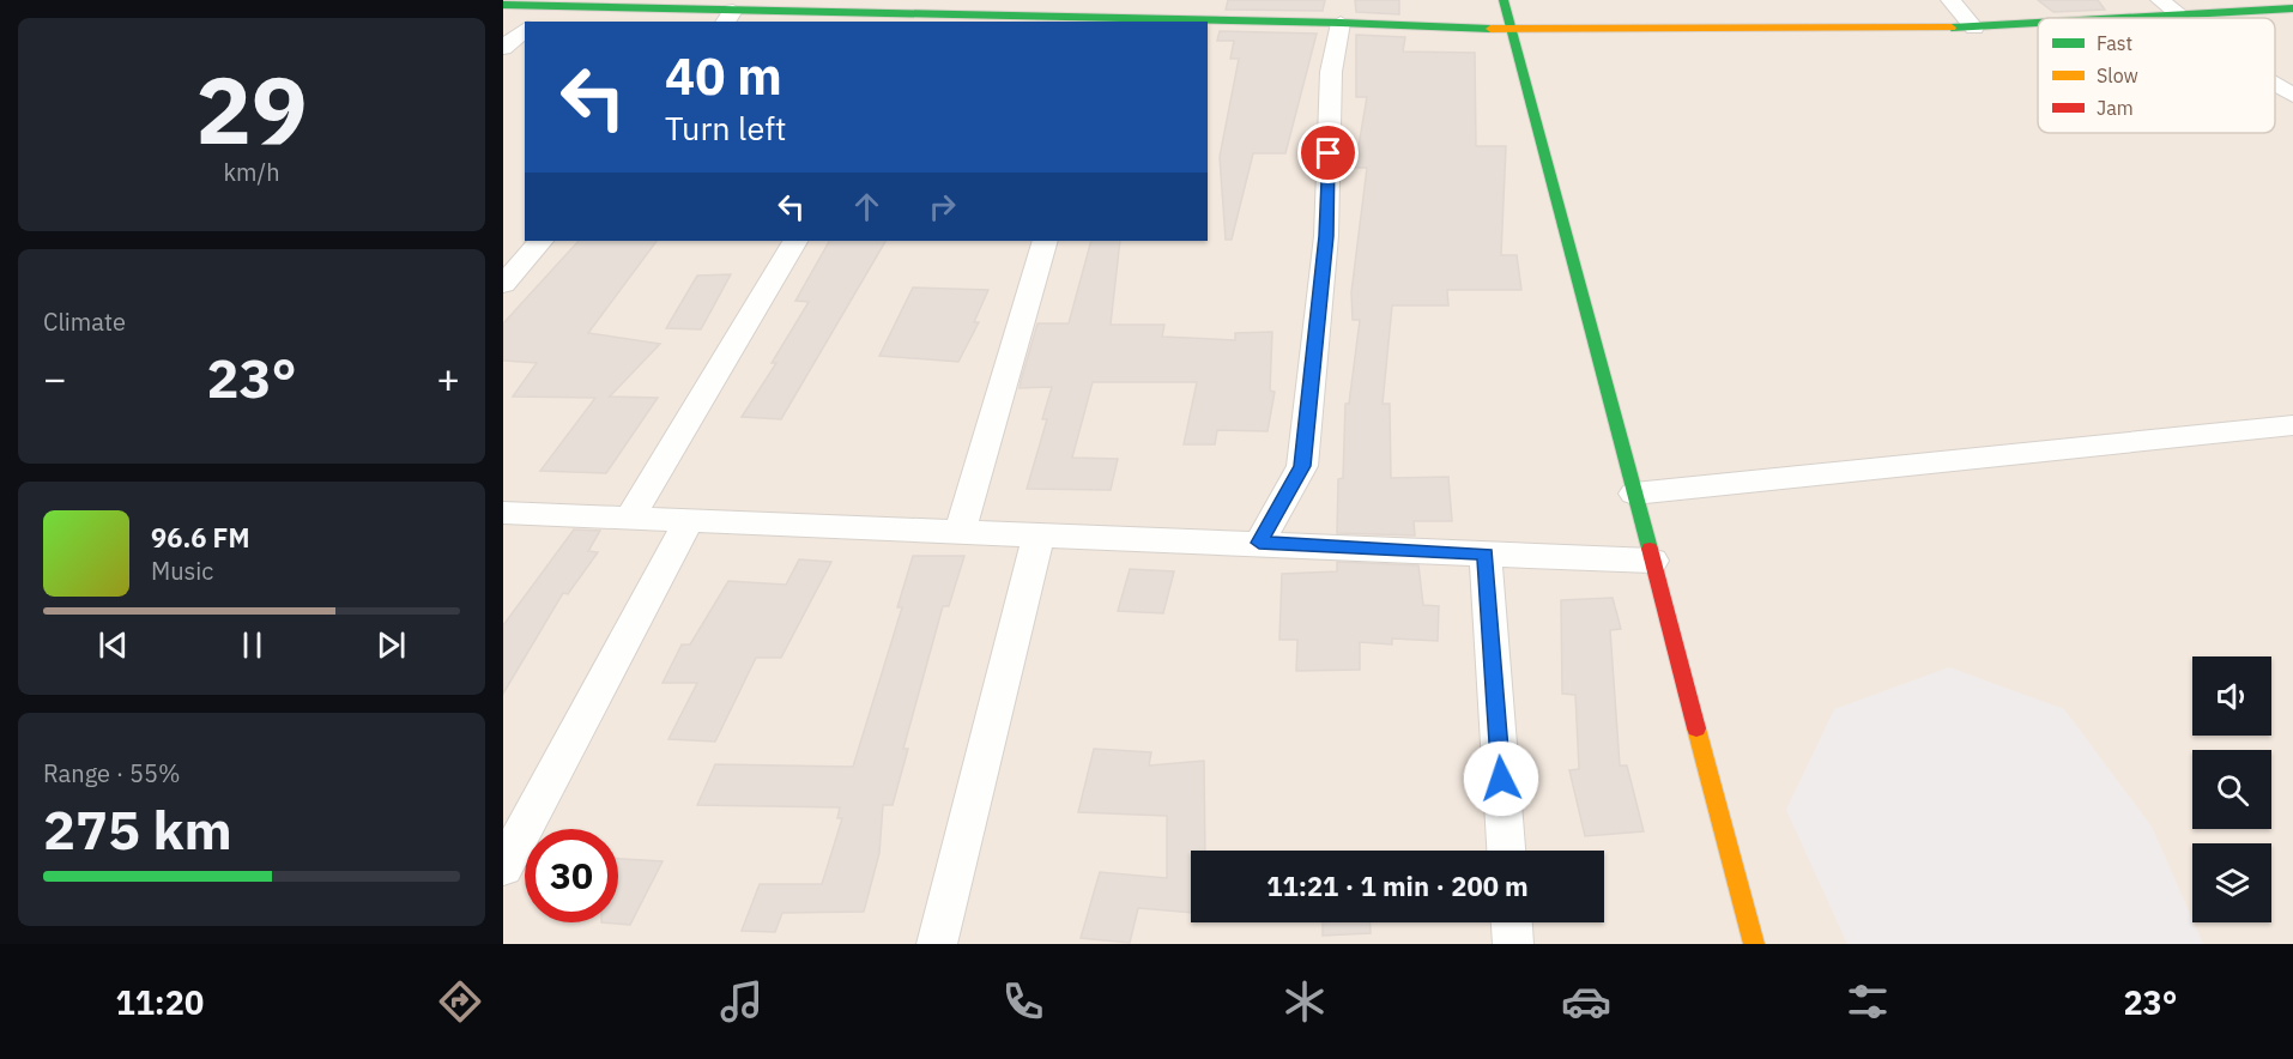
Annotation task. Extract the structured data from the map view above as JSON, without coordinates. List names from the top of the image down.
{
  "legend": ["Fast", "Slow", "Jam"],
  "page": {
    "tile": [
      ["29", "km/h"],
      "Climate",
      ["Range · 55%", "275 km"]
    ],
    "turn": ["40 m", "Turn left"],
    "heat": ["−", "23°", "+"],
    "song": ["96.6 FM", "Music"],
    "limit": "30",
    "trip": "11:21 · 1 min · 200 m",
    "tabs": ["11:20", "23°"]
  }
}
